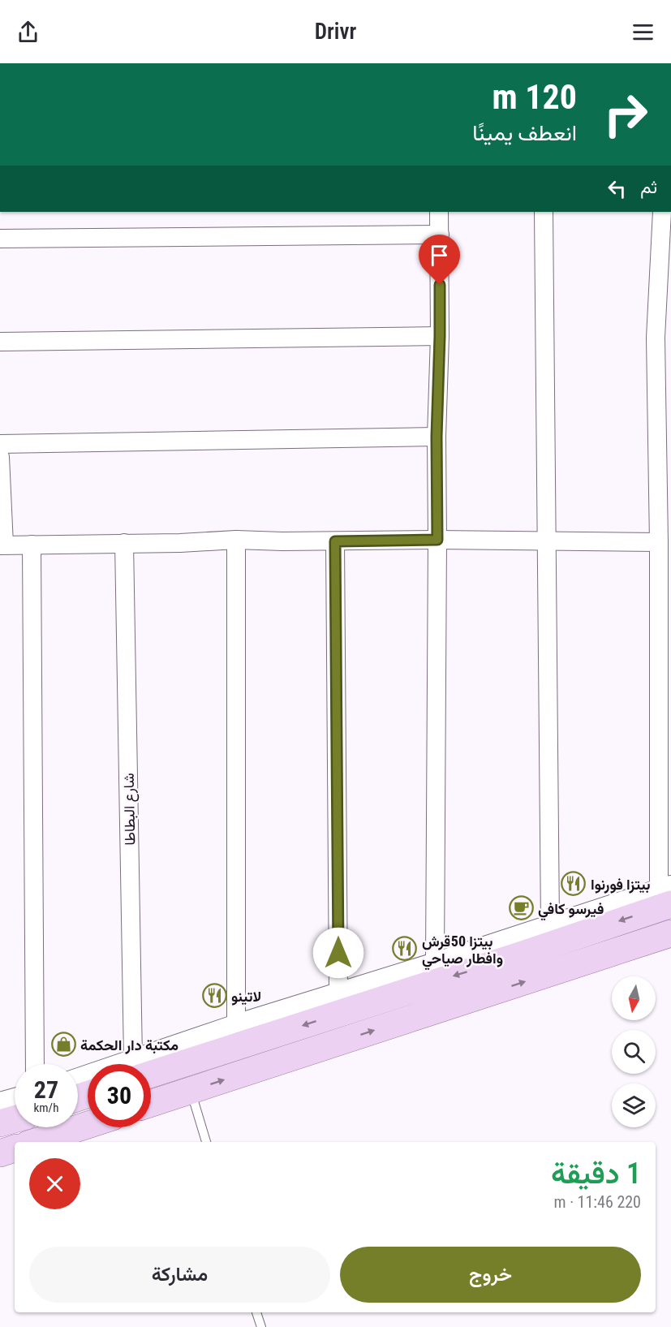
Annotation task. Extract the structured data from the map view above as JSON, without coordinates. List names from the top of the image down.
{
  "streets": {
    "street": ["شارع البطاطا"]
  },
  "places": {
    "restaurant": ["بيتزا فورنوا", "بيتزا 50قرش وافطار صياحي", "لاتينو"],
    "cafe": ["فيرسو كافي"],
    "shop": ["مكتبة دار الحكمة"]
  },
  "north": "bottom",
  "page": {
    "header": "Drivr",
    "turn": ["120 m", "انعطف يمينًا"],
    "then": "ثم",
    "speed": "27 km/h",
    "limit": "30",
    "heading": ["1 دقيقة", "220 m · 11:46"],
    "buttons": ["خروج", "مشاركة"]
  }
}
